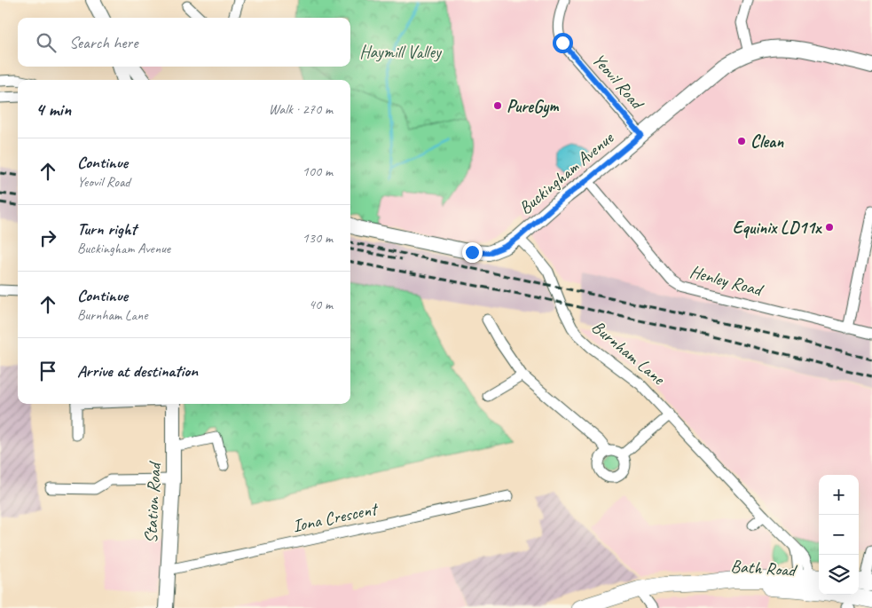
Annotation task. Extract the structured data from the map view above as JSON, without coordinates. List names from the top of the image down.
{
  "streets": {
    "main road": ["Bath Road"],
    "street": [
      "Yeovil Road",
      "Buckingham Avenue",
      "Henley Road",
      "Burnham Lane",
      "Station Road",
      "Iona Crescent"
    ]
  },
  "crossings": [
    ["Yeovil Road", "Buckingham Avenue"],
    ["Buckingham Avenue", "Henley Road"],
    ["Buckingham Avenue", "Burnham Lane"],
    ["Burnham Lane", "Bath Road"],
    ["Station Road", "Iona Crescent"]
  ],
  "parks": ["Haymill Valley"],
  "places": ["PureGym", "Clean", "Equinix LD11x"],
  "page": {
    "search": "Search here",
    "heading": ["4 min", "Walk · 270 m"],
    "list": [
      ["Continue", "Yeovil Road", "100 m"],
      ["Turn right", "Buckingham Avenue", "130 m"],
      ["Continue", "Burnham Lane", "40 m"],
      "Arrive at destination"
    ],
    "map_buttons": ["+", "−"]
  }
}
